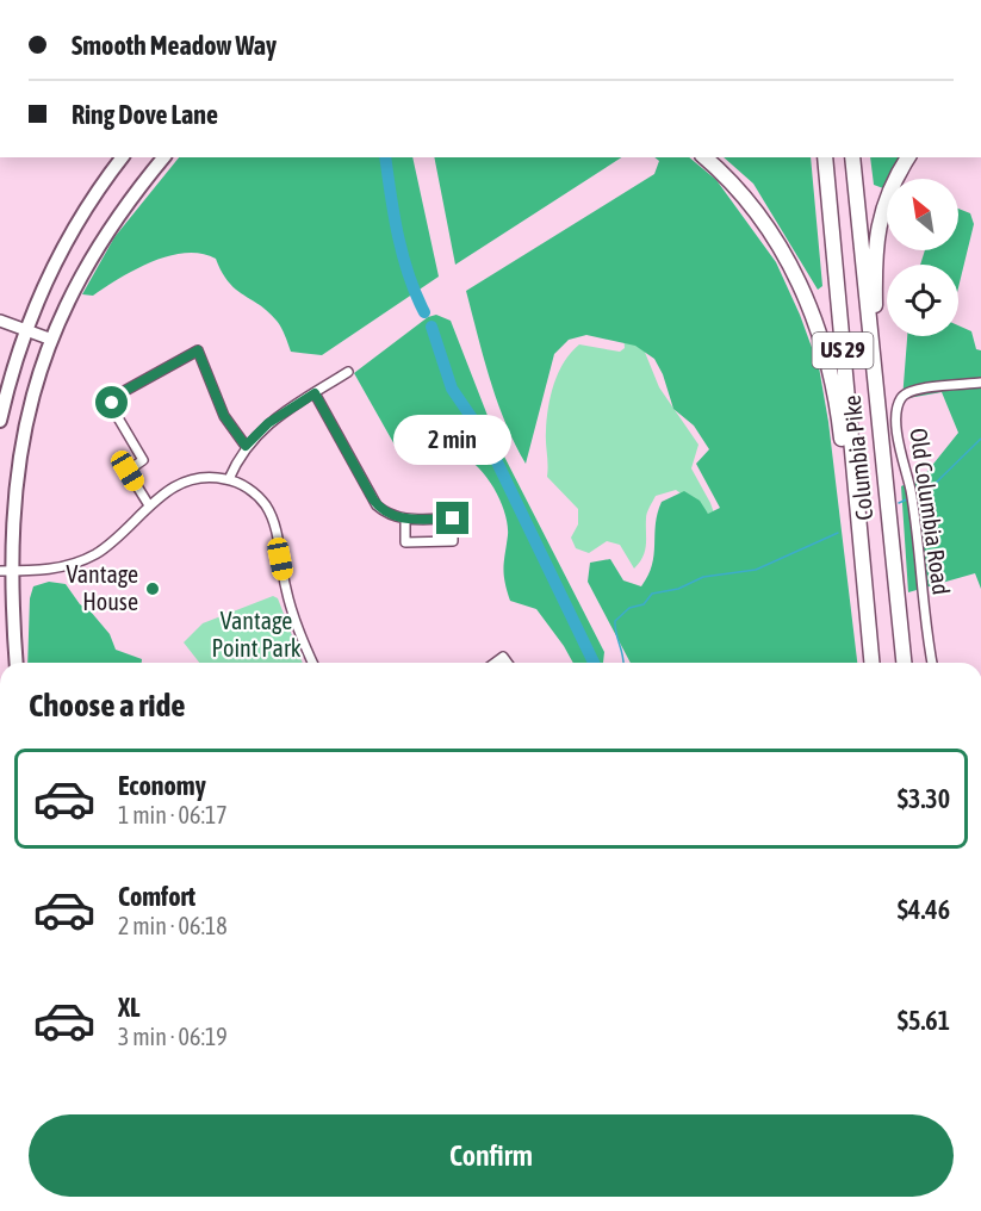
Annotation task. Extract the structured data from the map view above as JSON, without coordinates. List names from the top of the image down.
{
  "streets": {
    "highway": ["US 29", "Columbia Pike"],
    "street": ["Old Columbia Road"]
  },
  "parks": ["Vantage Point Park"],
  "places": ["Vantage House"],
  "north": "top left",
  "page": {
    "banner": ["Smooth Meadow Way", "Ring Dove Lane"],
    "bubble": "2 min",
    "heading": "Choose a ride",
    "list": [
      {
        "name": "Economy",
        "note": "1 min · 06:17",
        "value": "$3.30"
      },
      {
        "name": "Comfort",
        "note": "2 min · 06:18",
        "value": "$4.46"
      },
      {
        "name": "XL",
        "note": "3 min · 06:19",
        "value": "$5.61"
      }
    ],
    "buttons": "Confirm"
  }
}
